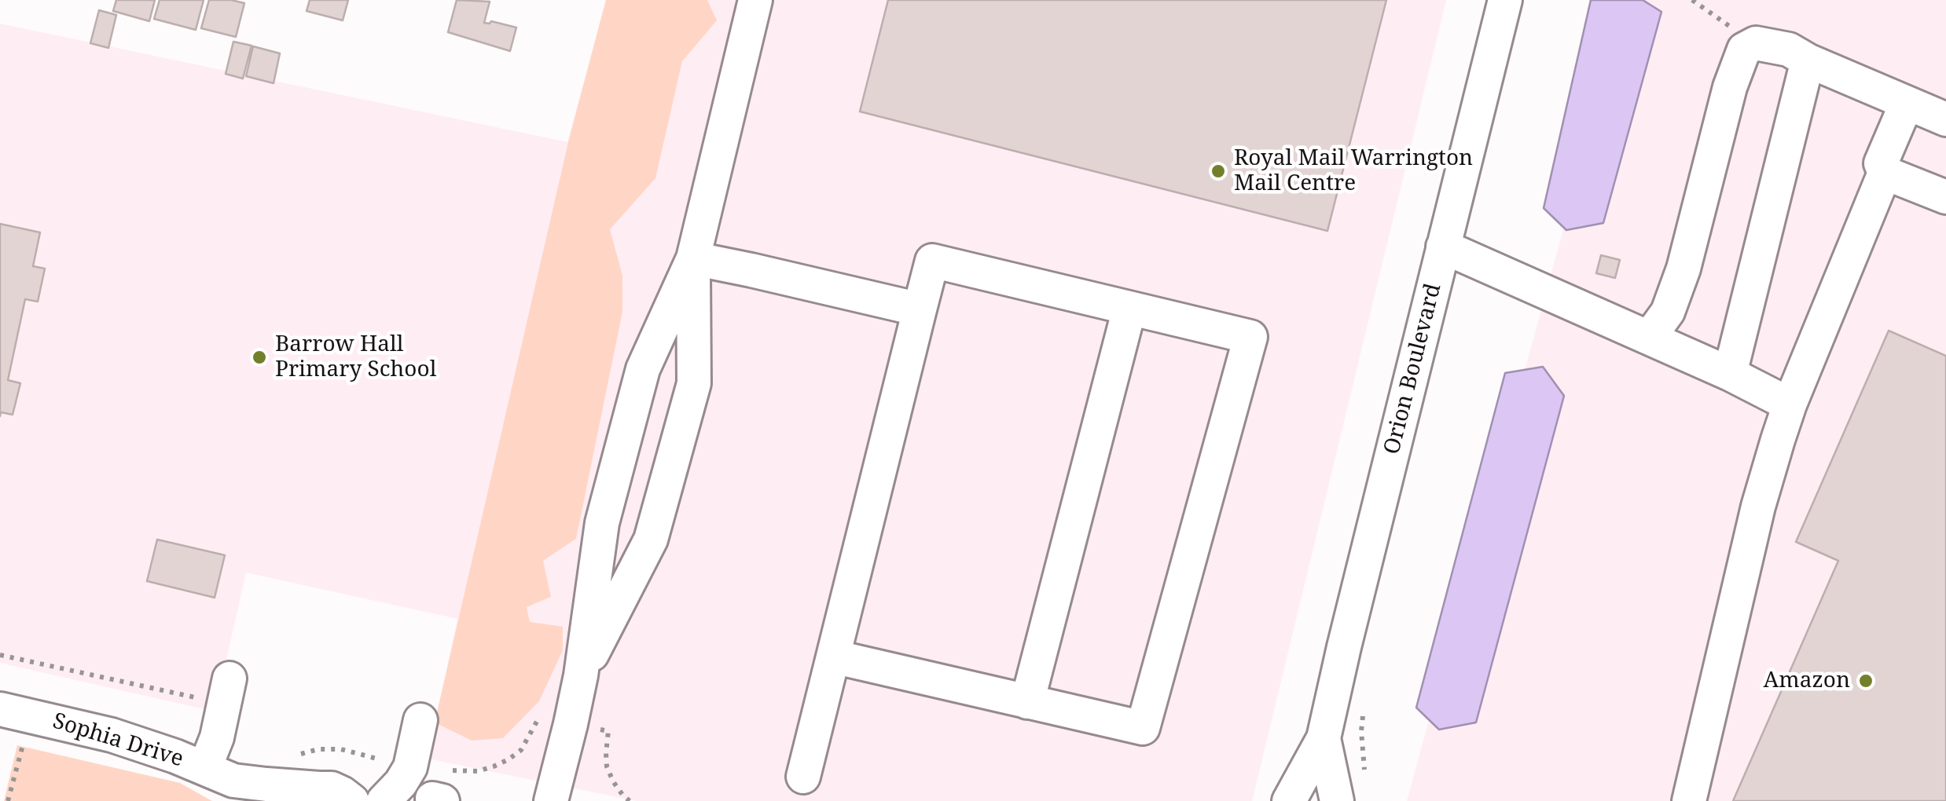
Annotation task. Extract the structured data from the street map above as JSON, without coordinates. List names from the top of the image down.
{
  "streets": {
    "street": ["Orion Boulevard", "Sophia Drive"]
  },
  "places": ["Royal Mail Warrington Mail Centre", "Barrow Hall Primary School", "Amazon"]
}
